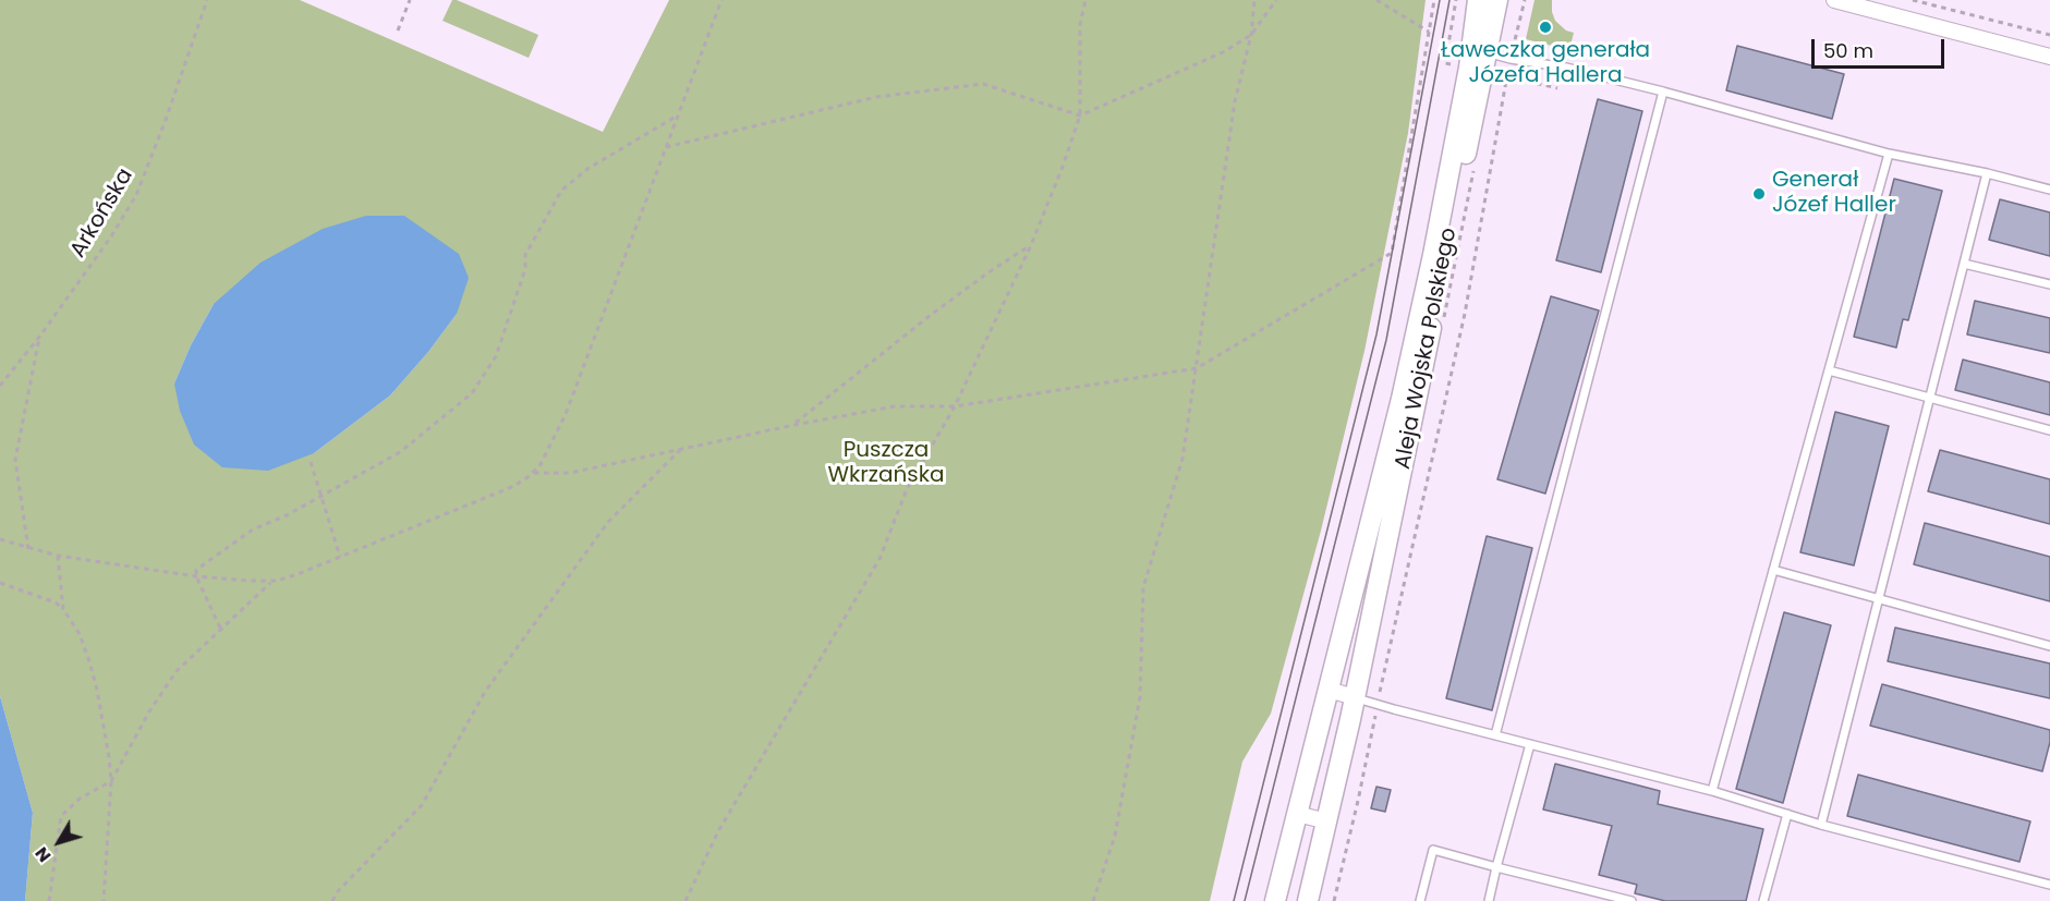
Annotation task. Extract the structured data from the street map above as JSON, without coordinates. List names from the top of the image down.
{
  "streets": {
    "main road": ["Aleja Wojska Polskiego"],
    "path": ["Arkońska"]
  },
  "parks": ["Puszcza Wkrzańska"],
  "places": ["Ławeczka generała Józefa Hallera", "Generał Józef Haller"],
  "scale_bar": "50 m",
  "north": "bottom left"
}
